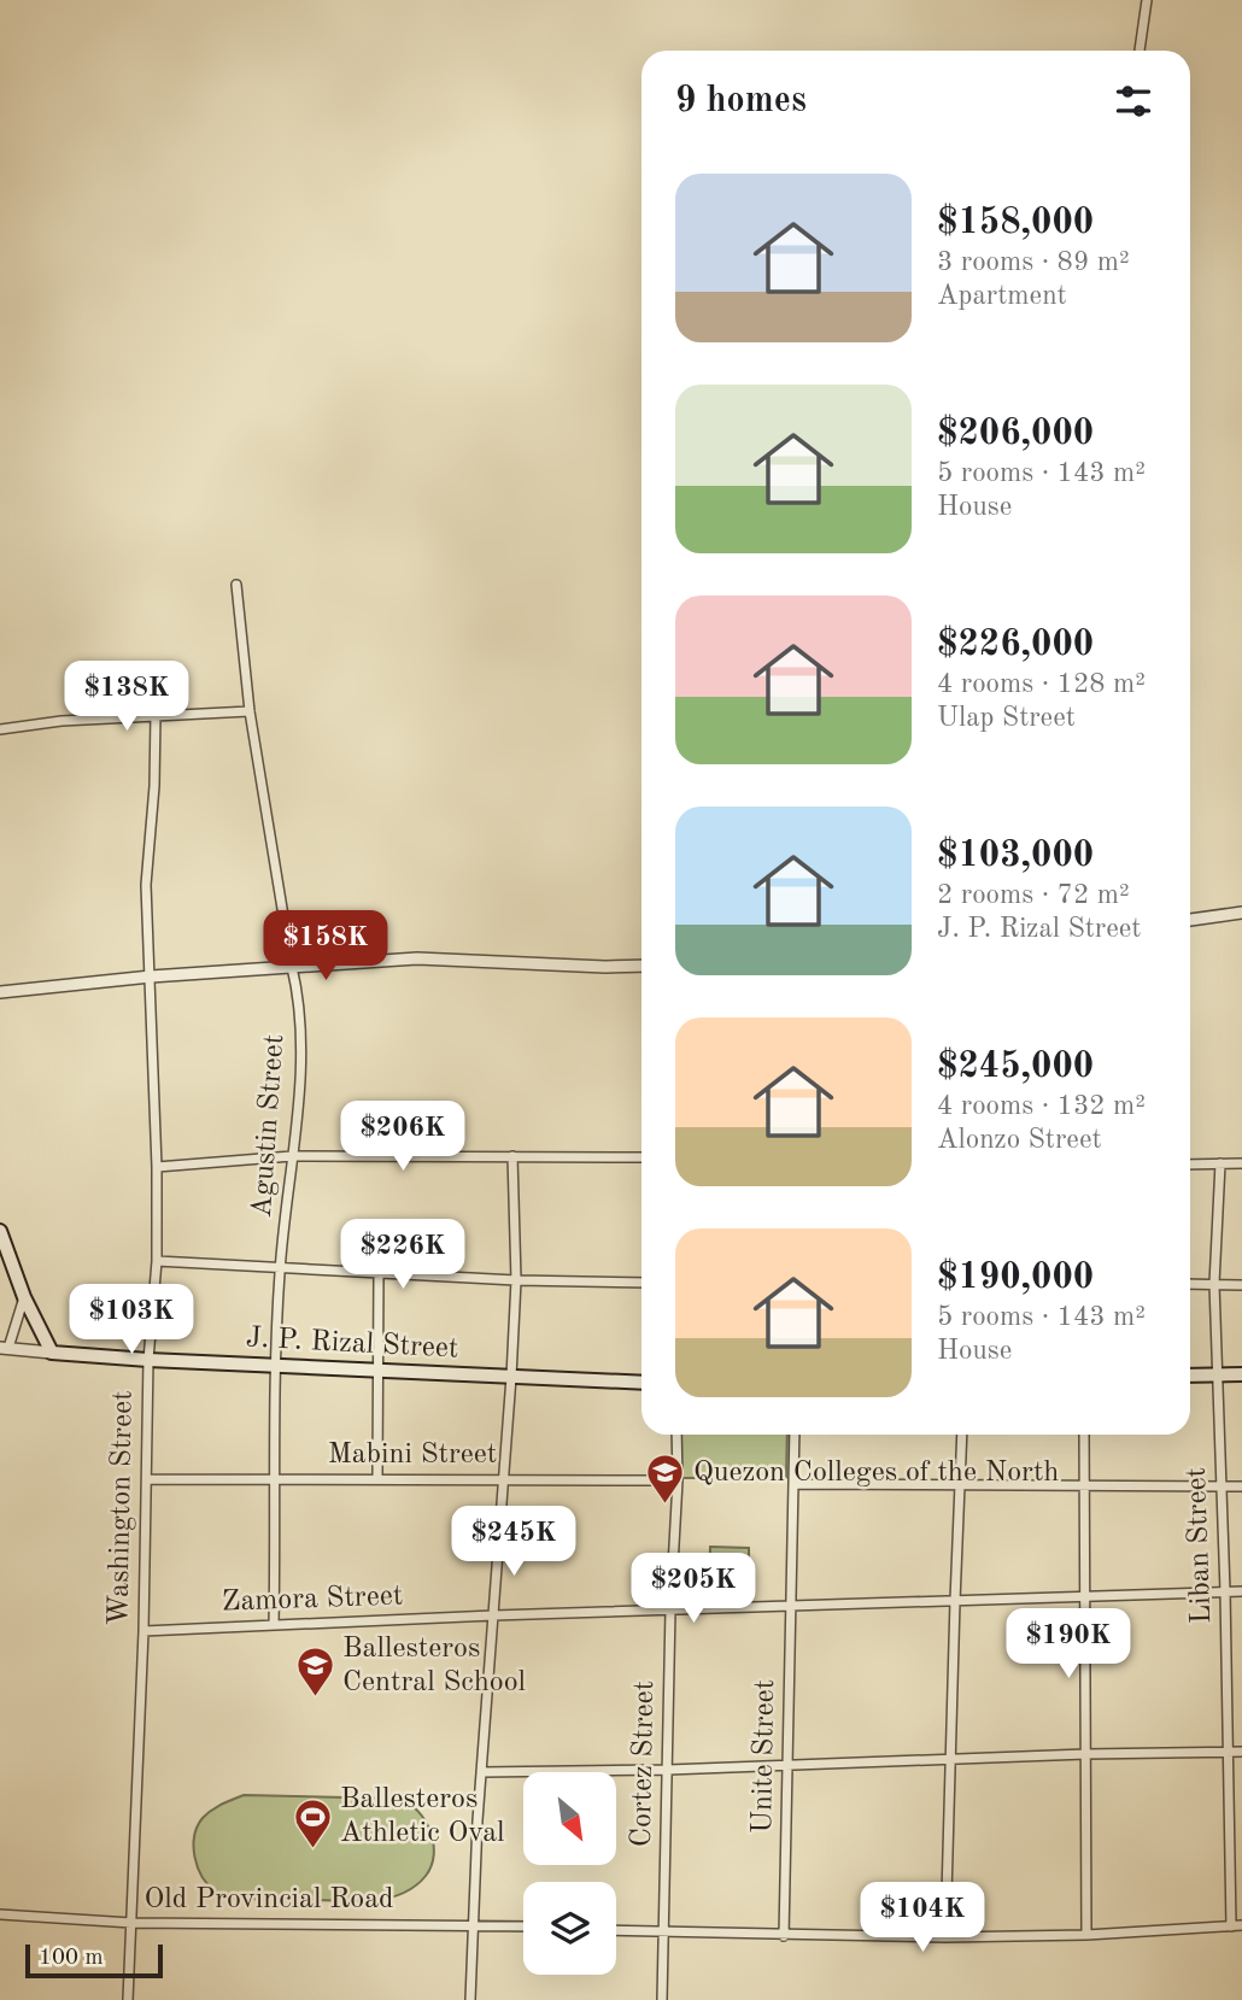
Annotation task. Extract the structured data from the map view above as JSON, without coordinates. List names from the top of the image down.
{
  "streets": {
    "main road": ["J. P. Rizal Street"],
    "street": [
      "Agustin Street",
      "Mabini Street",
      "Washington Street",
      "Liban Street",
      "Zamora Street",
      "Unite Street",
      "Cortez Street",
      "Old Provincial Road"
    ]
  },
  "crossings": [
    ["Agustin Street", "J. P. Rizal Street"],
    ["Agustin Street", "Mabini Street"],
    ["Agustin Street", "Zamora Street"],
    ["J. P. Rizal Street", "Washington Street"],
    ["Mabini Street", "Washington Street"],
    ["Mabini Street", "Cortez Street"],
    ["Washington Street", "Zamora Street"],
    ["Washington Street", "Old Provincial Road"],
    ["Liban Street", "Zamora Street"],
    ["Zamora Street", "Unite Street"],
    ["Zamora Street", "Cortez Street"]
  ],
  "places": {
    "school or university": ["Quezon Colleges of the North", "Ballesteros Central School"],
    "sports": ["Ballesteros Athletic Oval"]
  },
  "scale_bar": "100 m",
  "north": "bottom right",
  "page": {
    "heading": "9 homes",
    "list": [
      {
        "name": "$158,000",
        "note": "3 rooms · 89 m² · Apartment"
      },
      {
        "name": "$206,000",
        "note": "5 rooms · 143 m² · House"
      },
      {
        "name": "$226,000",
        "note": "4 rooms · 128 m² · Ulap Street"
      },
      {
        "name": "$103,000",
        "note": "2 rooms · 72 m² · J. P. Rizal Street"
      },
      {
        "name": "$245,000",
        "note": "4 rooms · 132 m² · Alonzo Street"
      },
      {
        "name": "$190,000",
        "note": "5 rooms · 143 m² · House"
      }
    ],
    "price": [
      "$138K",
      "$158K",
      "$206K",
      "$226K",
      "$103K",
      "$245K",
      "$205K",
      "$190K",
      "$104K"
    ],
    "scale": "100 m"
  }
}
